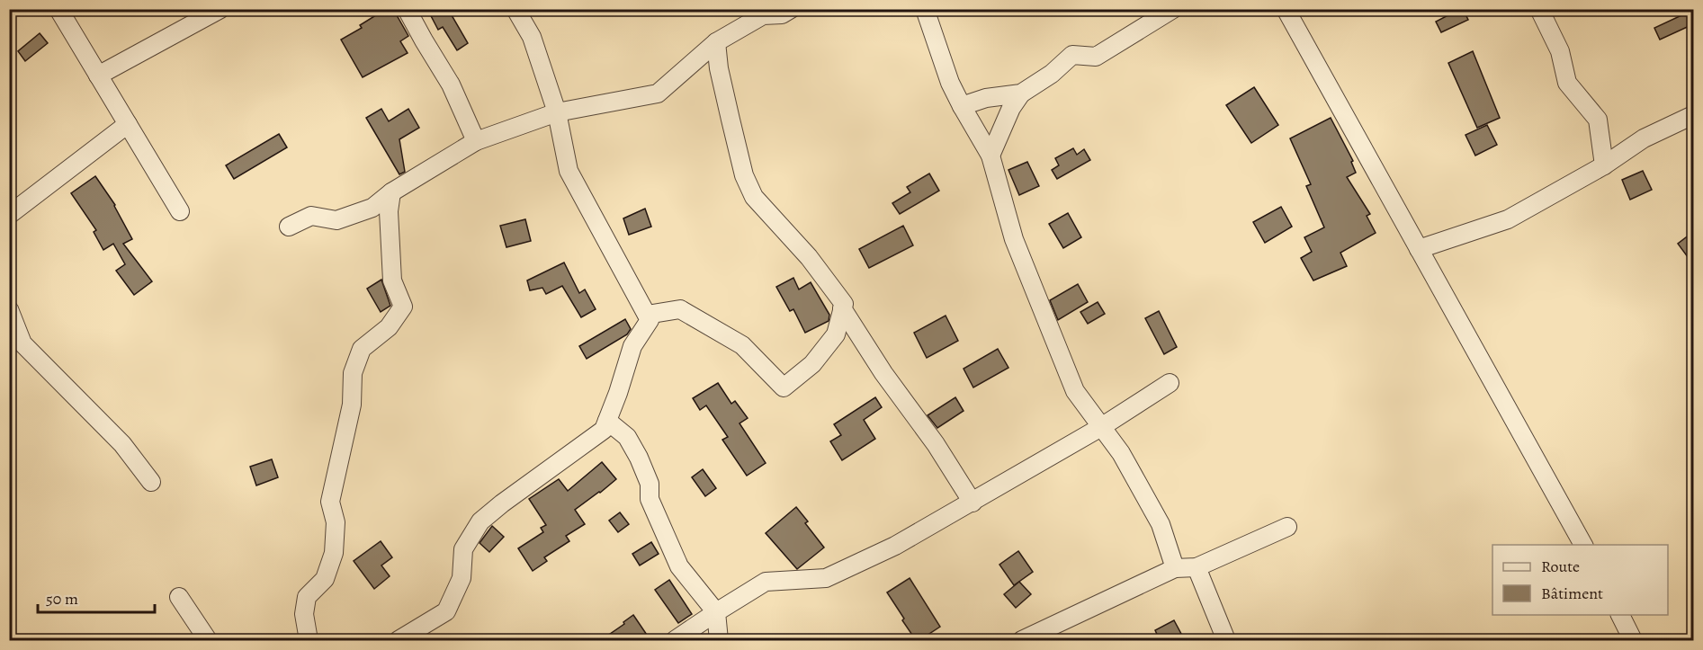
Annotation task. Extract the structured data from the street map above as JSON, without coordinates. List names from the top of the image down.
{
  "legend": ["Route", "Bâtiment"],
  "scale_bar": "50 m"
}
